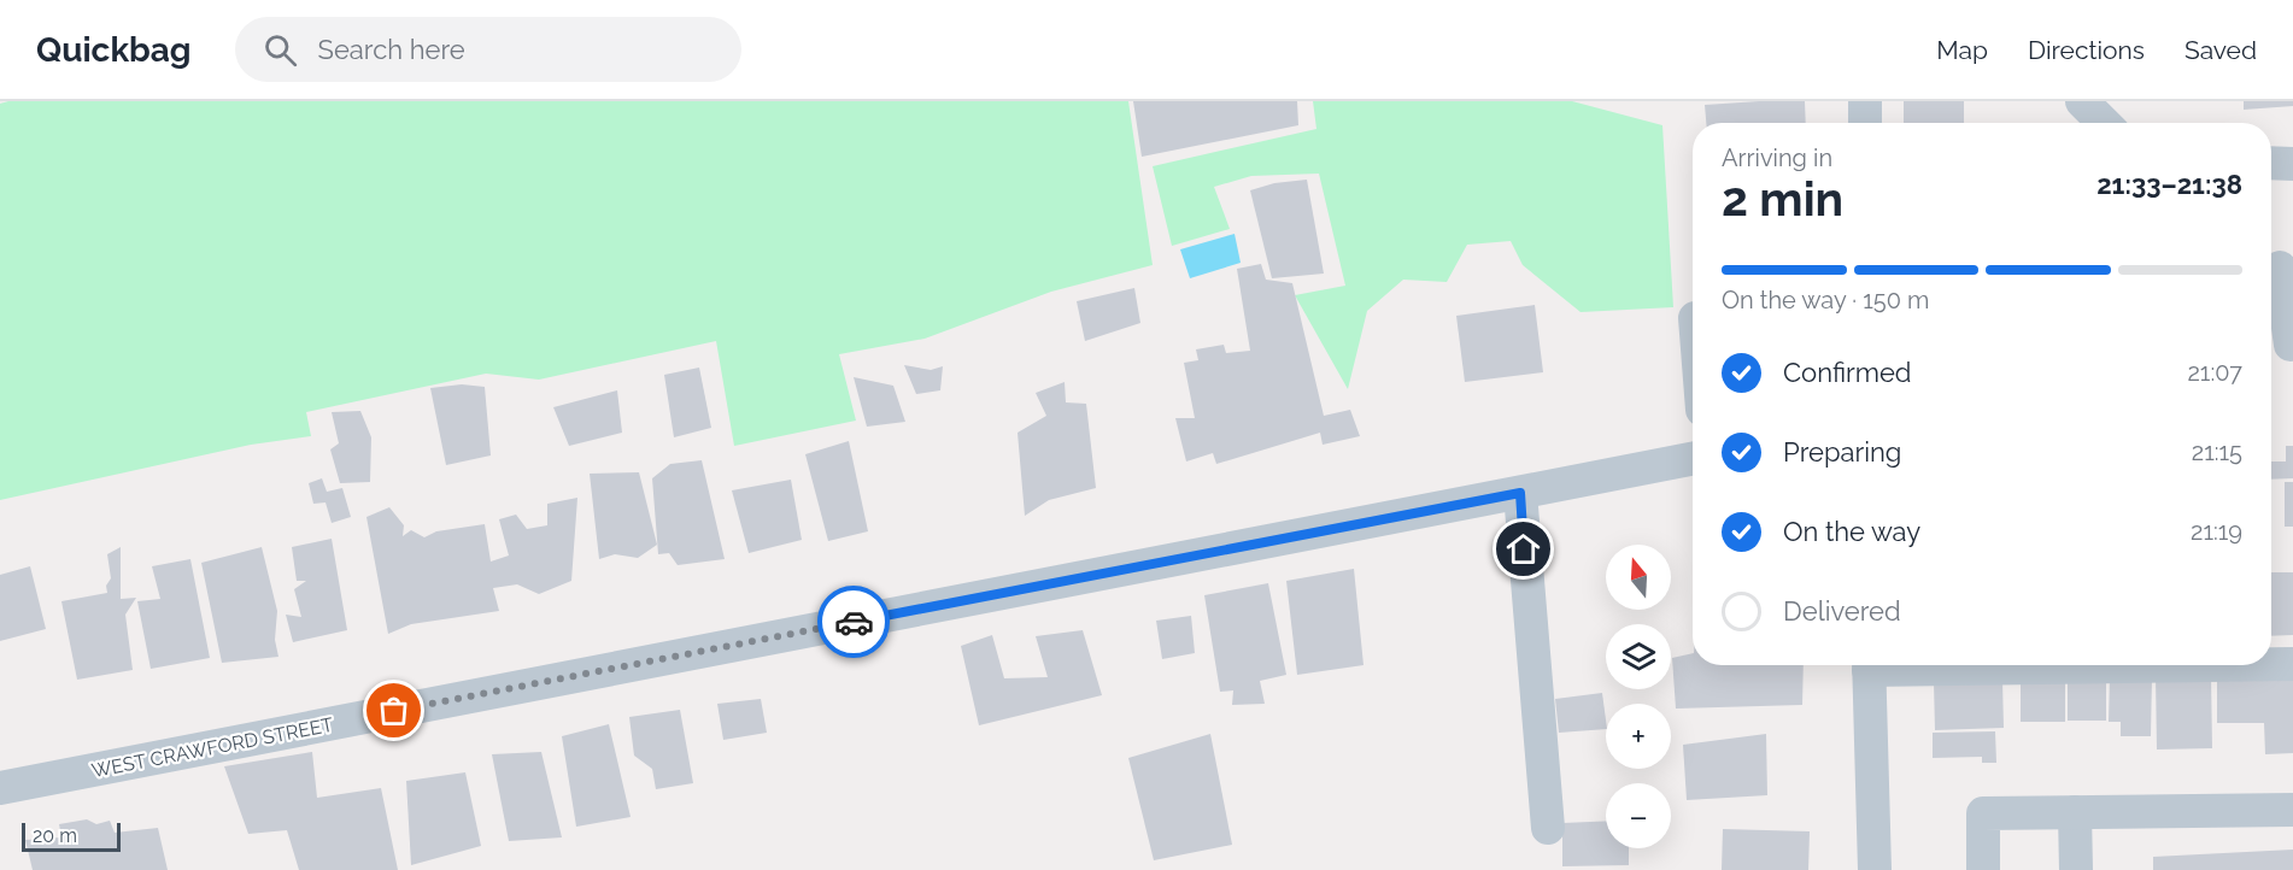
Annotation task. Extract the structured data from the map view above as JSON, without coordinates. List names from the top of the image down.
{
  "streets": {
    "street": ["WEST CRAWFORD STREET"]
  },
  "scale_bar": "20 m",
  "north": "top",
  "page": {
    "header": "Quickbag",
    "search": "Search here",
    "nav": ["Map", "Directions", "Saved"],
    "heading": ["2 min", "Arriving in", "21:33–21:38"],
    "bar": "On the way · 150 m",
    "list": [
      ["Confirmed", "21:07"],
      ["Preparing", "21:15"],
      ["On the way", "21:19"],
      "Delivered"
    ],
    "map_buttons": ["+", "−"],
    "scale": "20 m"
  }
}
